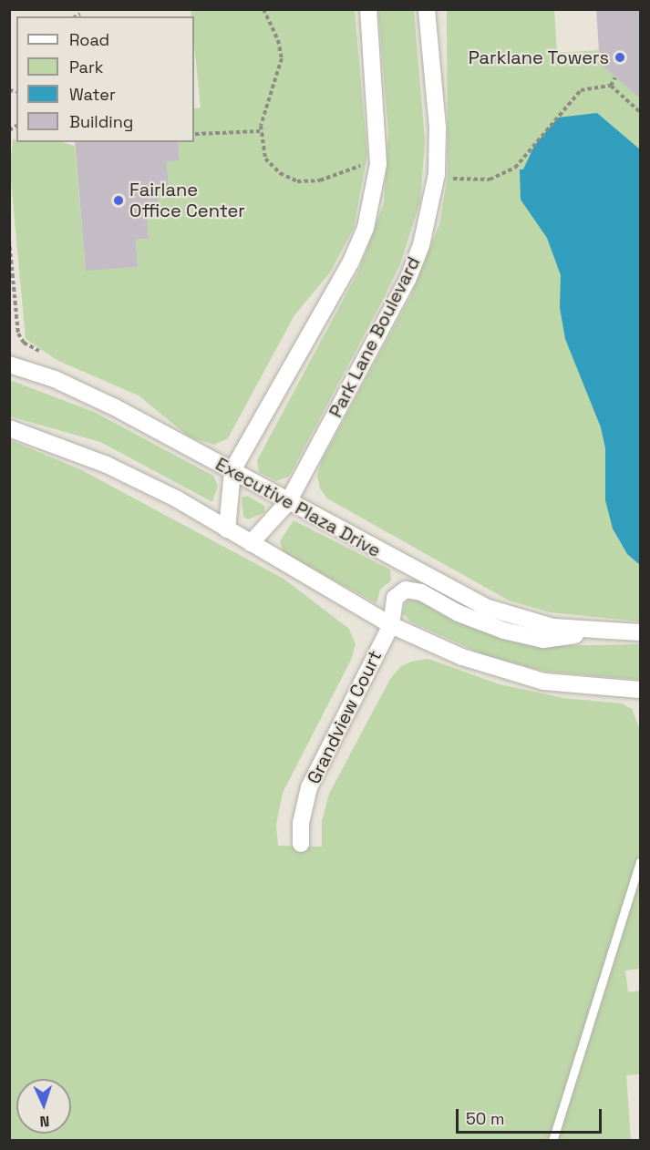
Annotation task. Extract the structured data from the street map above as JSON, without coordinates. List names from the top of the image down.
{
  "streets": {
    "street": ["Park Lane Boulevard", "Executive Plaza Drive", "Grandview Court"]
  },
  "crossings": [
    ["Park Lane Boulevard", "Executive Plaza Drive"],
    ["Executive Plaza Drive", "Grandview Court"]
  ],
  "places": ["Parklane Towers", "Fairlane Office Center"],
  "legend": [
    "Road",
    "Park",
    "Water",
    "Building"
  ],
  "scale_bar": "50 m",
  "north": "bottom"
}
